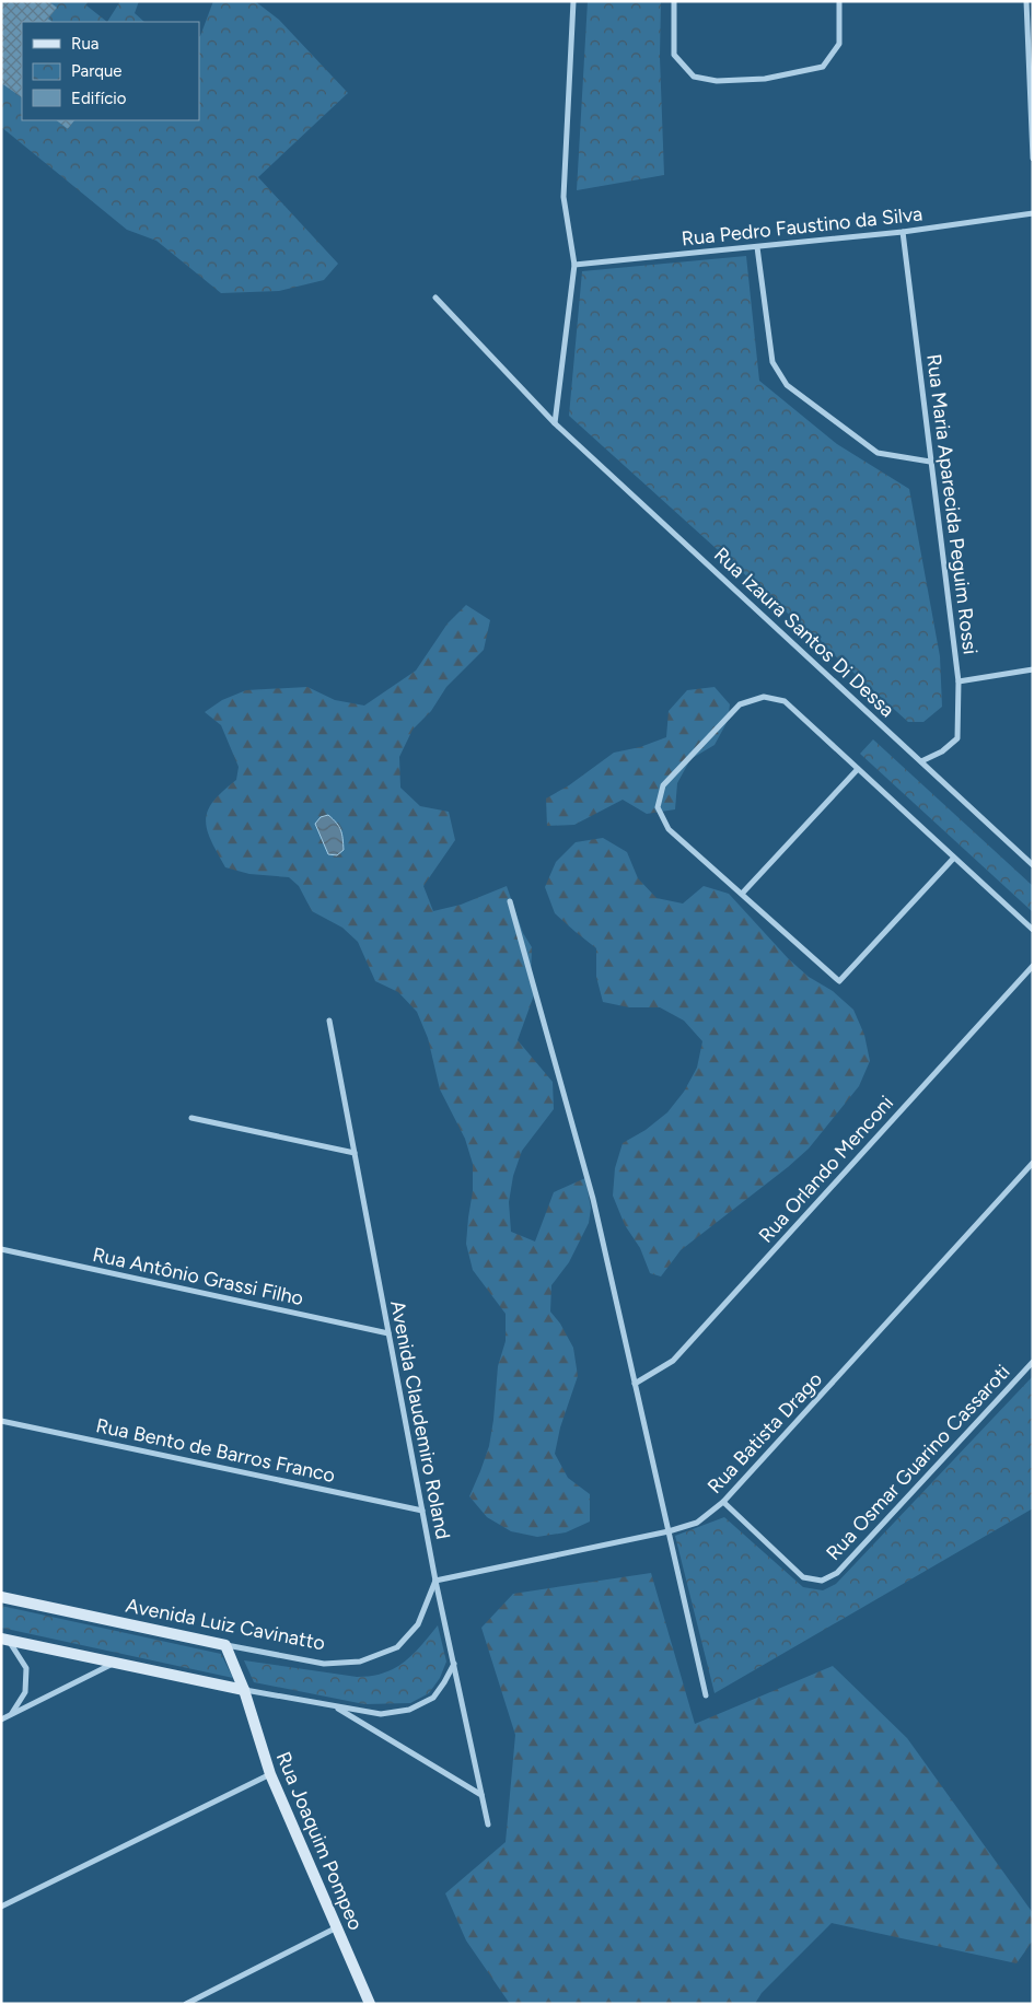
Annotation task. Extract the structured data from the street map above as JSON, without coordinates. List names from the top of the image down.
{
  "streets": {
    "street": [
      "Rua Pedro Faustino da Silva",
      "Rua Maria Aparecida Peguim Rossi",
      "Rua Izaura Santos Di Dessa",
      "Rua Orlando Menconi",
      "Rua Antônio Grassi Filho",
      "Avenida Claudemiro Roland",
      "Rua Batista Drago",
      "Rua Bento de Barros Franco",
      "Rua Osmar Guarino Cassaroti",
      "Avenida Luiz Cavinatto",
      "Rua Joaquim Pompeo"
    ]
  },
  "crossings": [
    ["Rua Pedro Faustino da Silva", "Rua Maria Aparecida Peguim Rossi"],
    ["Rua Maria Aparecida Peguim Rossi", "Rua Izaura Santos Di Dessa"],
    ["Rua Antônio Grassi Filho", "Avenida Claudemiro Roland"],
    ["Avenida Claudemiro Roland", "Rua Batista Drago"],
    ["Avenida Claudemiro Roland", "Rua Bento de Barros Franco"],
    ["Avenida Claudemiro Roland", "Avenida Luiz Cavinatto"],
    ["Rua Batista Drago", "Rua Osmar Guarino Cassaroti"],
    ["Rua Batista Drago", "Avenida Luiz Cavinatto"],
    ["Avenida Luiz Cavinatto", "Rua Joaquim Pompeo"]
  ],
  "legend": ["Rua", "Parque", "Edifício"]
}
